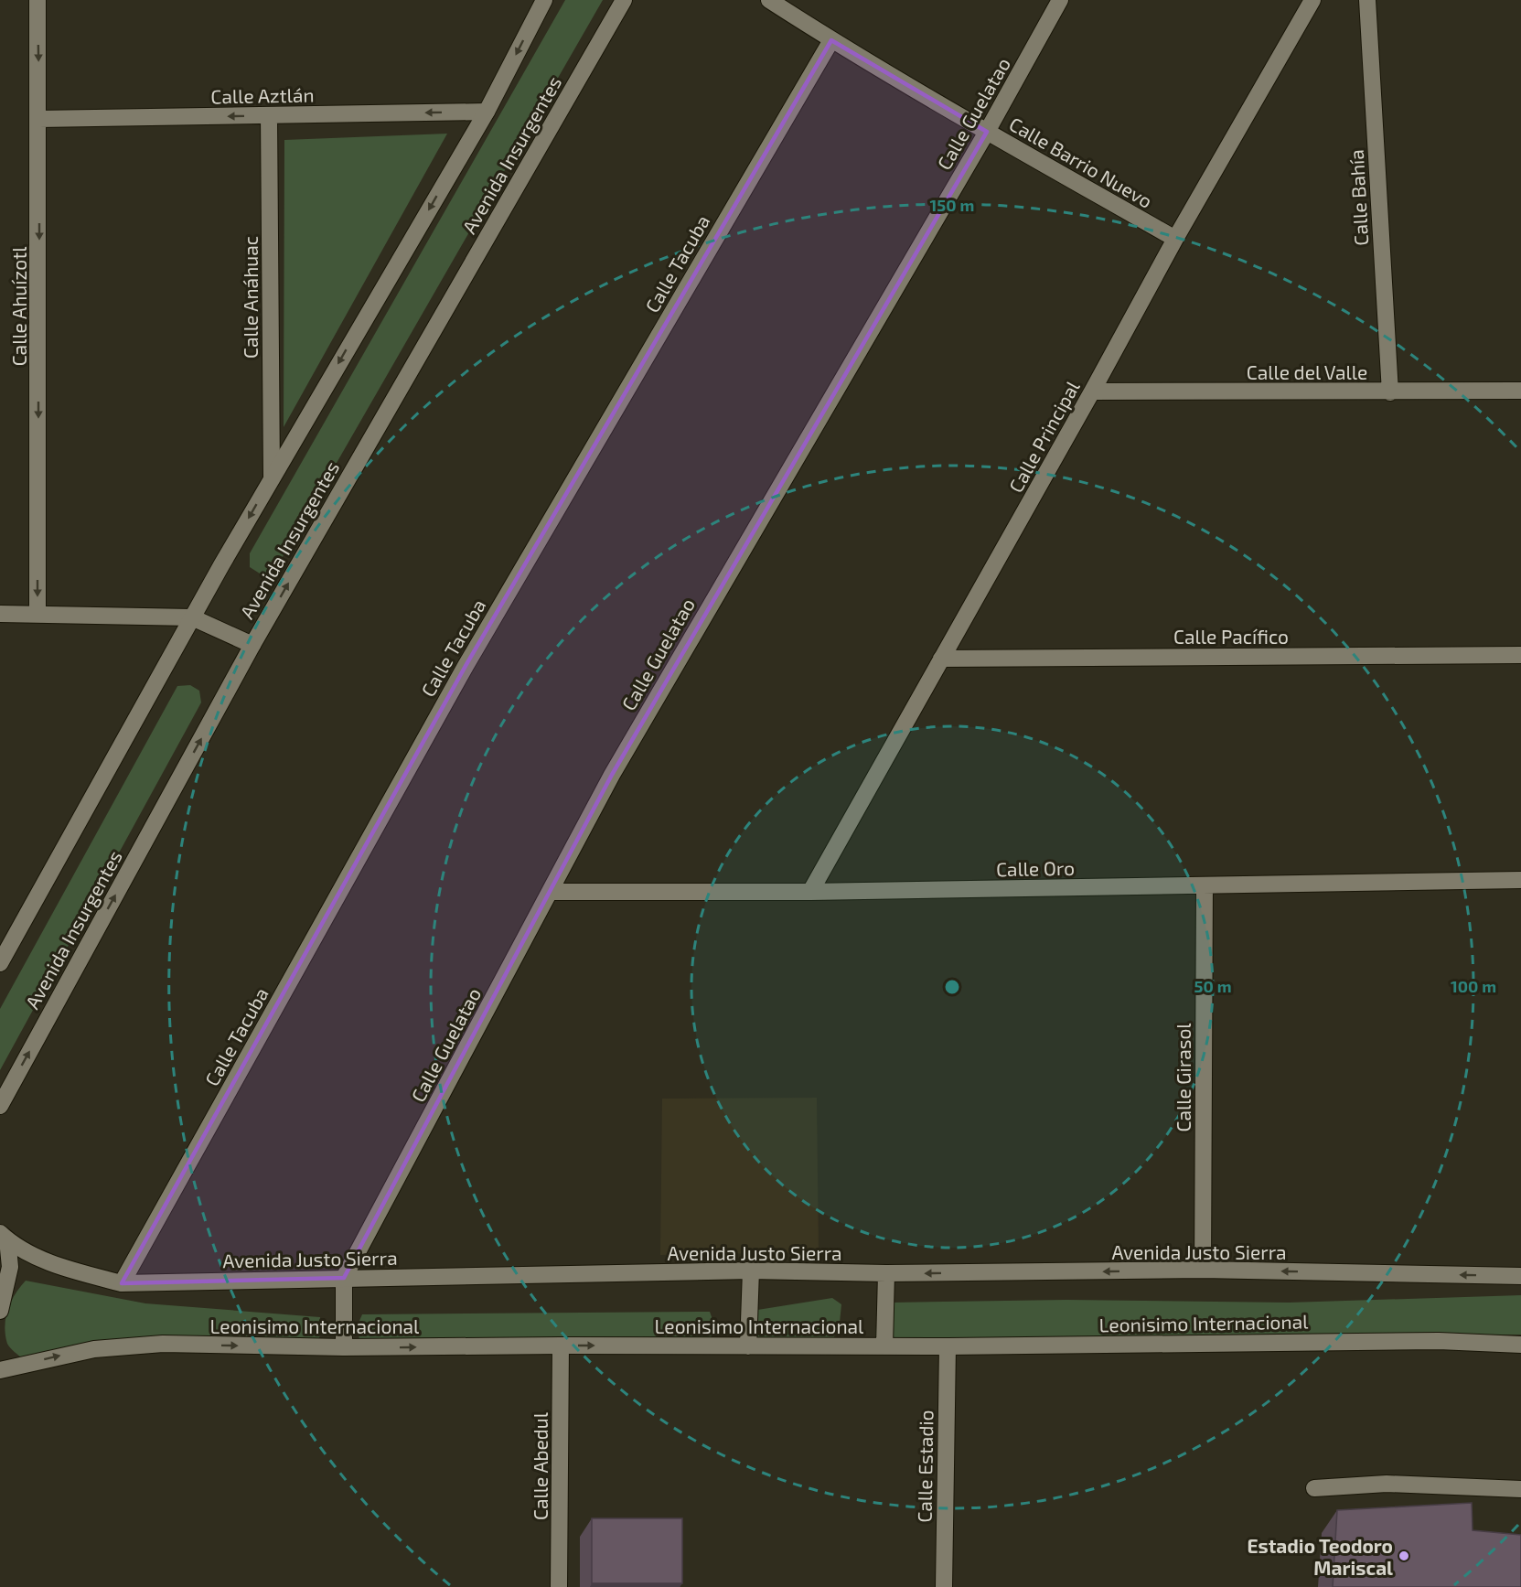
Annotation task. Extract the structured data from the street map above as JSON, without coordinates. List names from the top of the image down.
{
  "streets": {
    "street": [
      "Calle Aztlán",
      "Calle Guelatao",
      "Avenida Insurgentes",
      "Calle Barrio Nuevo",
      "Calle Bahía",
      "Calle Tacuba",
      "Calle Anáhuac",
      "Calle Ahuízotl",
      "Calle del Valle",
      "Calle Principal",
      "Calle Pacífico",
      "Calle Oro",
      "Calle Girasol",
      "Avenida Justo Sierra",
      "Leonisimo Internacional",
      "Calle Abedul",
      "Calle Estadio"
    ]
  },
  "crossings": [
    ["Calle Aztlán", "Calle Anáhuac"],
    ["Calle Aztlán", "Calle Ahuízotl"],
    ["Calle Guelatao", "Calle Barrio Nuevo"],
    ["Calle Guelatao", "Calle Oro"],
    ["Calle Guelatao", "Avenida Justo Sierra"],
    ["Calle Guelatao", "Leonisimo Internacional"],
    ["Calle Barrio Nuevo", "Calle Tacuba"],
    ["Calle Barrio Nuevo", "Calle Principal"],
    ["Calle Bahía", "Calle del Valle"],
    ["Calle Tacuba", "Avenida Justo Sierra"],
    ["Calle del Valle", "Calle Principal"],
    ["Calle Principal", "Calle Pacífico"],
    ["Calle Principal", "Calle Oro"],
    ["Calle Oro", "Calle Girasol"],
    ["Calle Girasol", "Avenida Justo Sierra"],
    ["Leonisimo Internacional", "Calle Abedul"],
    ["Leonisimo Internacional", "Calle Estadio"]
  ],
  "one_way": [
    "Calle Aztlán",
    "Calle Ahuízotl",
    "Avenida Justo Sierra",
    "Leonisimo Internacional"
  ],
  "places": ["Estadio Teodoro Mariscal"],
  "rings": ["150 m", "50 m", "100 m"]
}
